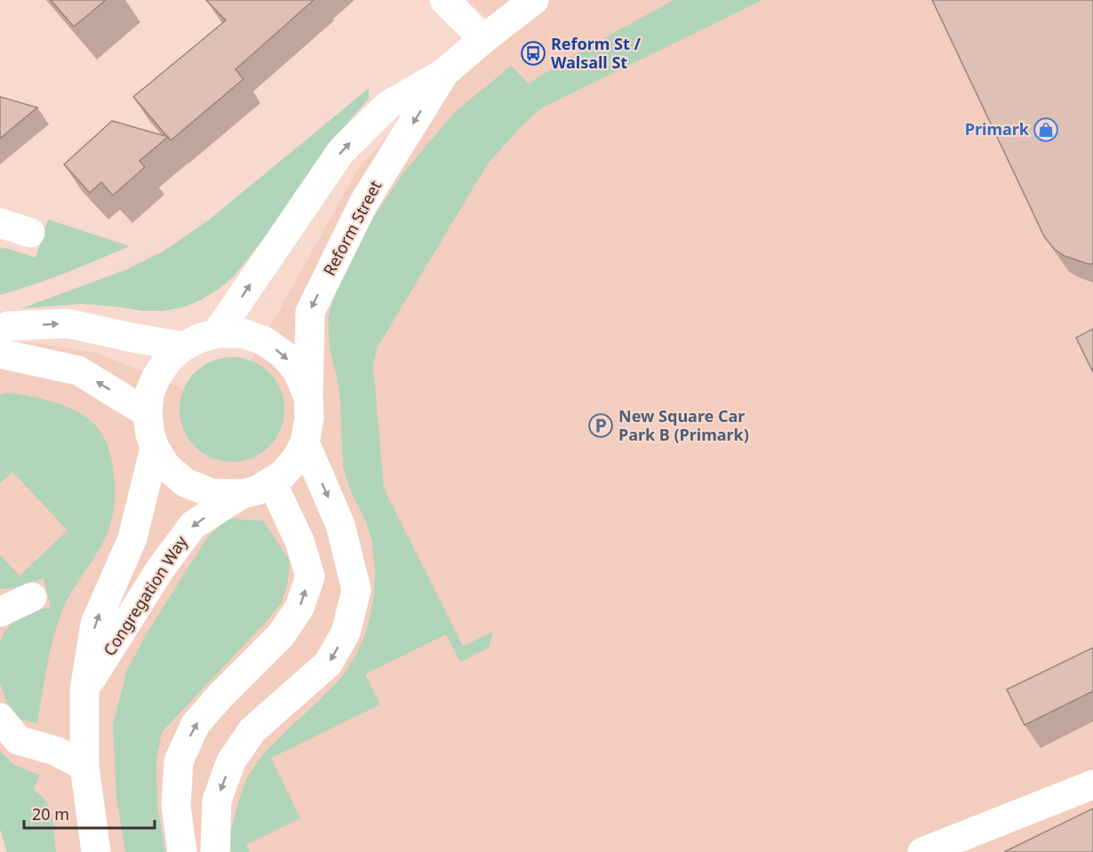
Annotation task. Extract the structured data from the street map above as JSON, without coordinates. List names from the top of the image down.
{
  "streets": {
    "street": ["Reform Street", "Congregation Way"]
  },
  "crossings": [
    ["Reform Street", "Congregation Way"]
  ],
  "places": {
    "bus stop": ["Reform St / Walsall St"],
    "shop": ["Primark"],
    "parking": ["New Square Car Park B (Primark)"]
  },
  "scale_bar": "20 m"
}
